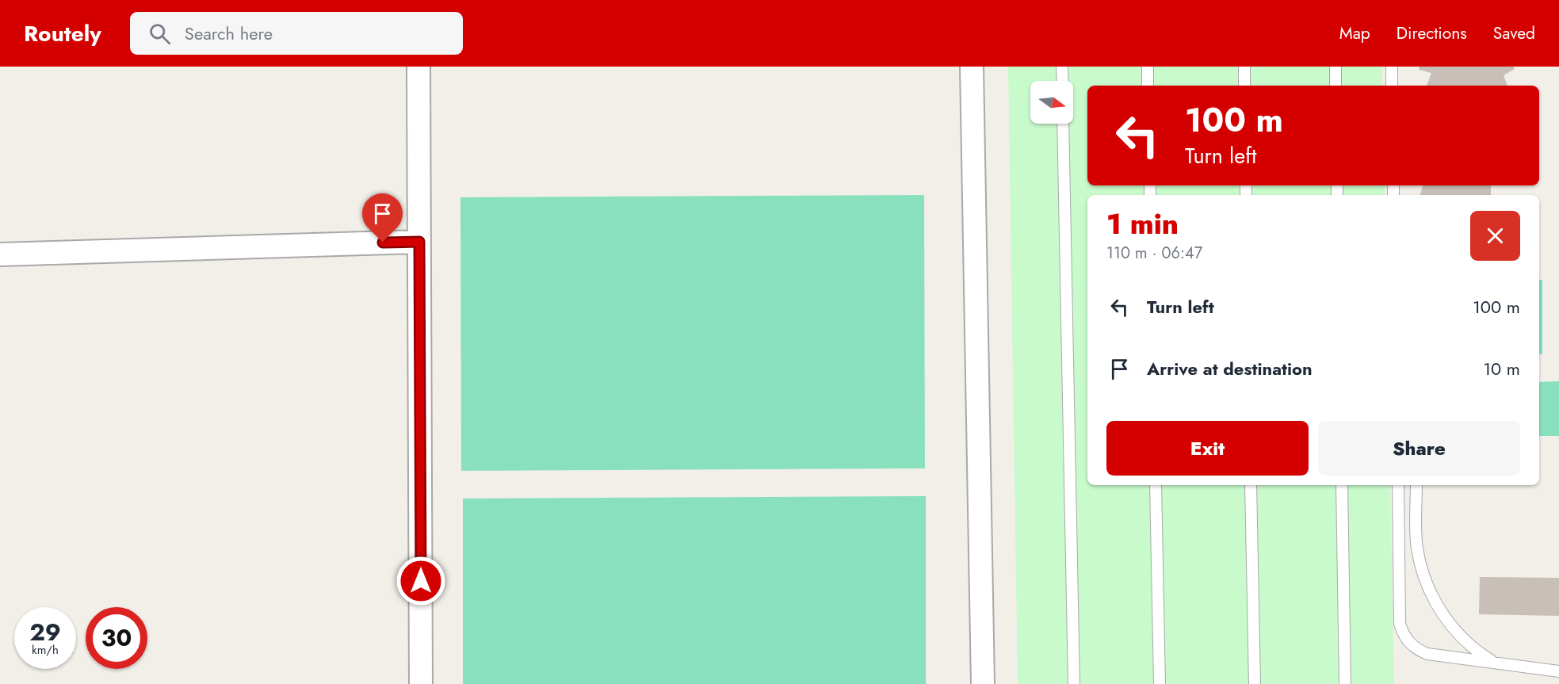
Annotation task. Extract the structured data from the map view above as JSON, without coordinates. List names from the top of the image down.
{
  "north": "right",
  "page": {
    "header": "Routely",
    "search": "Search here",
    "nav": ["Map", "Directions", "Saved"],
    "turn": ["100 m", "Turn left"],
    "heading": ["1 min", "110 m · 06:47"],
    "list": [
      {
        "name": "Turn left",
        "value": "100 m"
      },
      {
        "name": "Arrive at destination",
        "value": "10 m"
      }
    ],
    "buttons": ["Exit", "Share"],
    "speed": "29 km/h",
    "limit": "30"
  }
}
